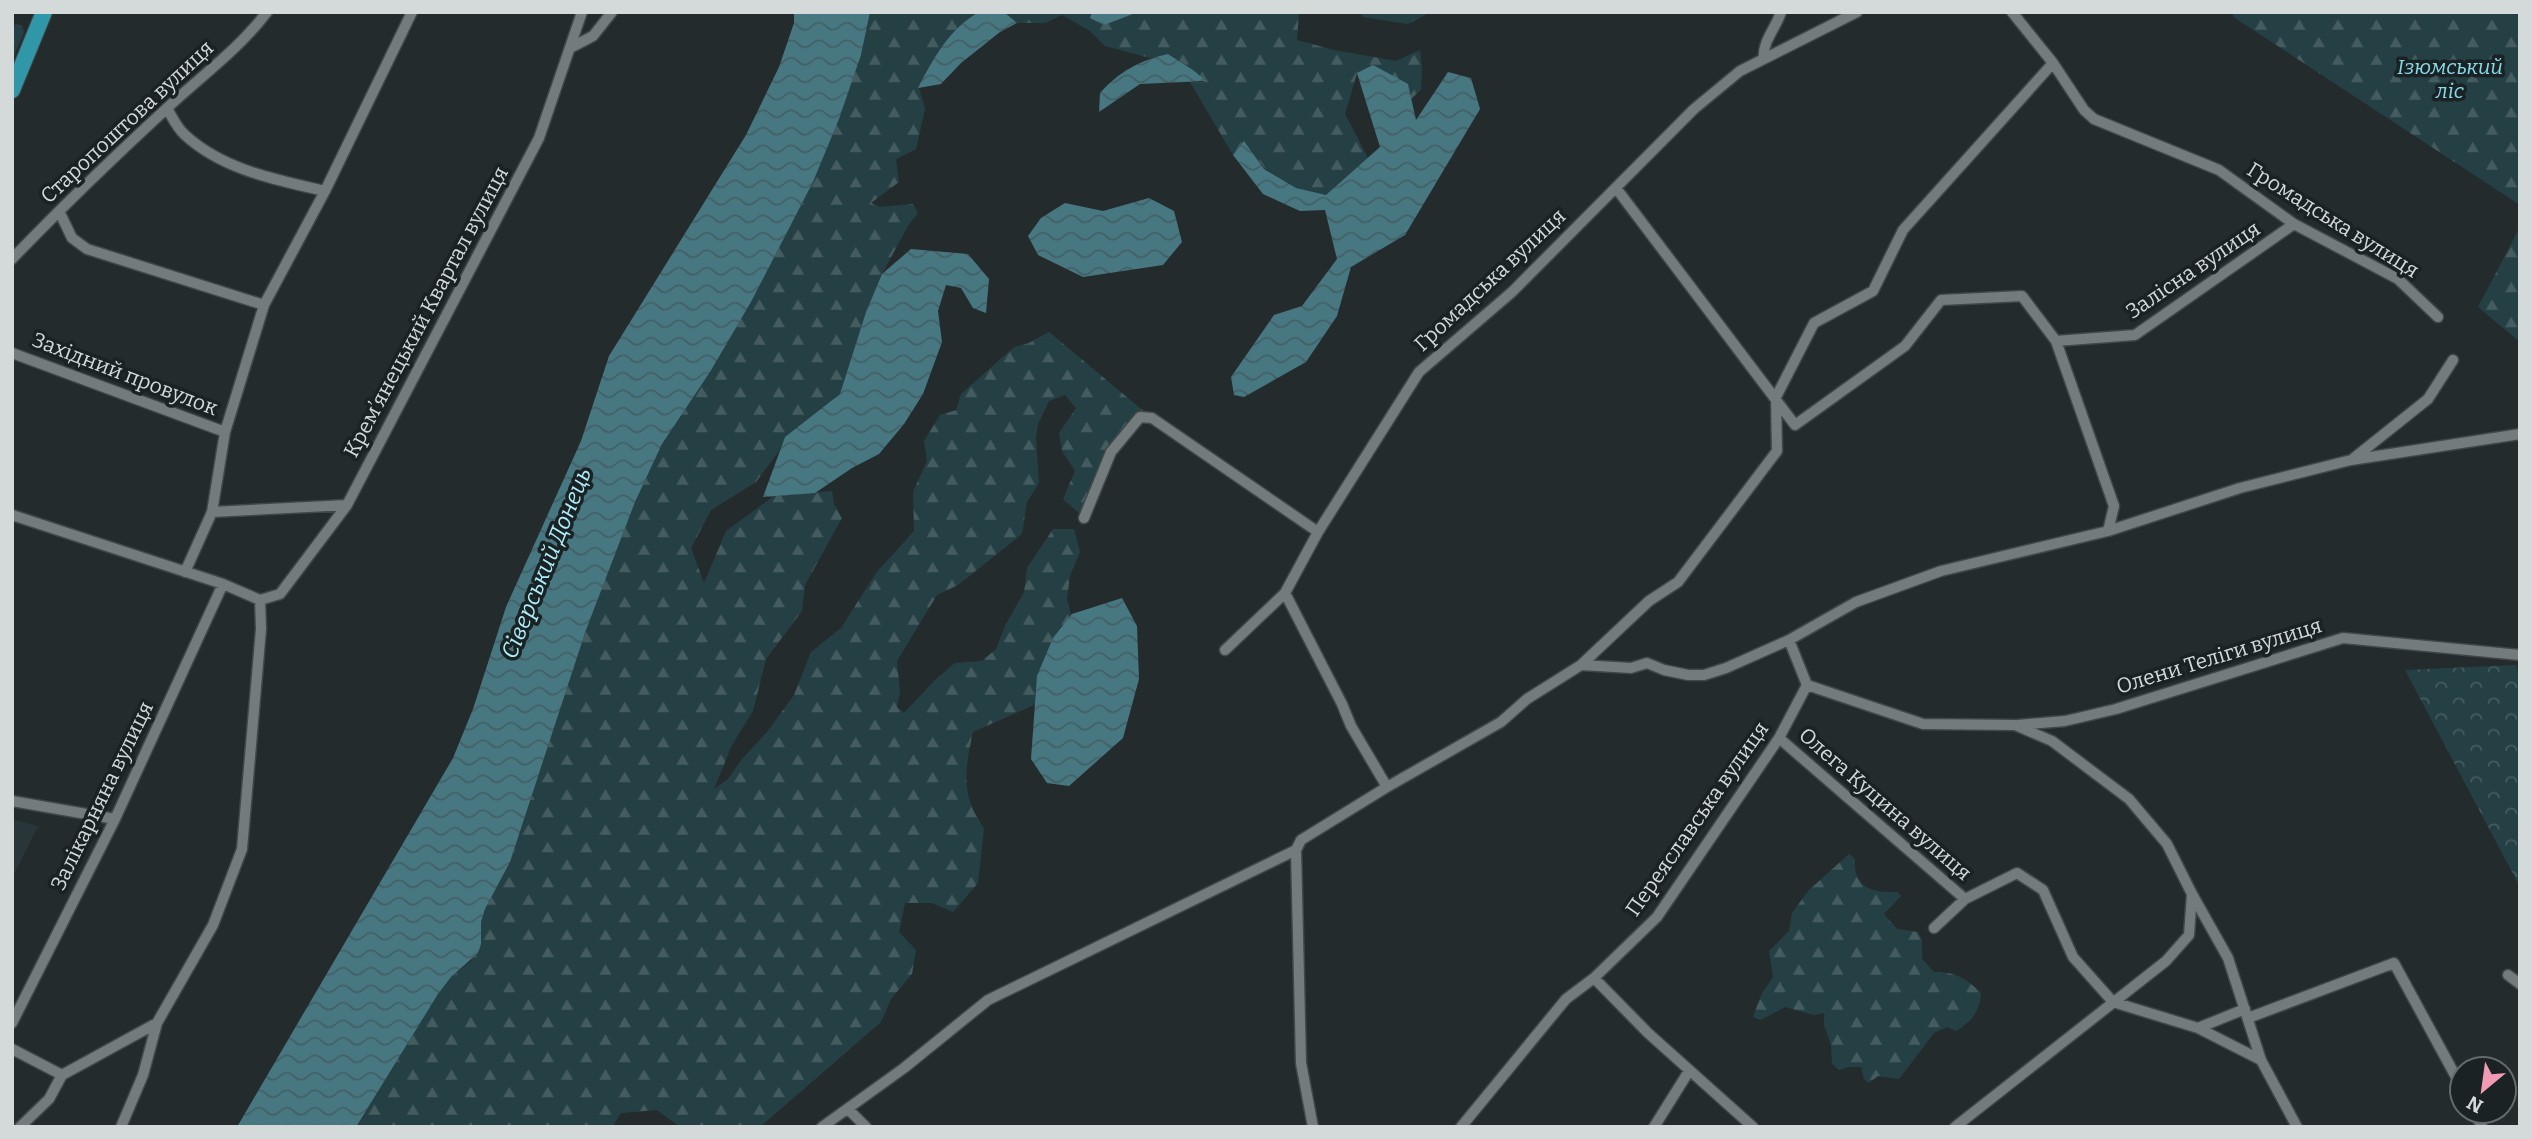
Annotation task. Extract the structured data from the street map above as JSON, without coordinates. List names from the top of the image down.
{
  "streets": {
    "street": [
      "Старопоштова вулиця",
      "Громадська вулиця",
      "Залісна вулиця",
      "Крем’янецький Квартал вулиця",
      "Західний провулок",
      "Олени Теліги вулиця",
      "Залікарняна вулиця",
      "Олега Куцина вулиця",
      "Переяславська вулиця"
    ]
  },
  "crossings": [
    ["Громадська вулиця", "Залісна вулиця"],
    ["Олени Теліги вулиця", "Переяславська вулиця"],
    ["Олега Куцина вулиця", "Переяславська вулиця"]
  ],
  "water": ["Сіверський Донець"],
  "parks": ["Ізюмський ліс"],
  "north": "bottom left"
}
